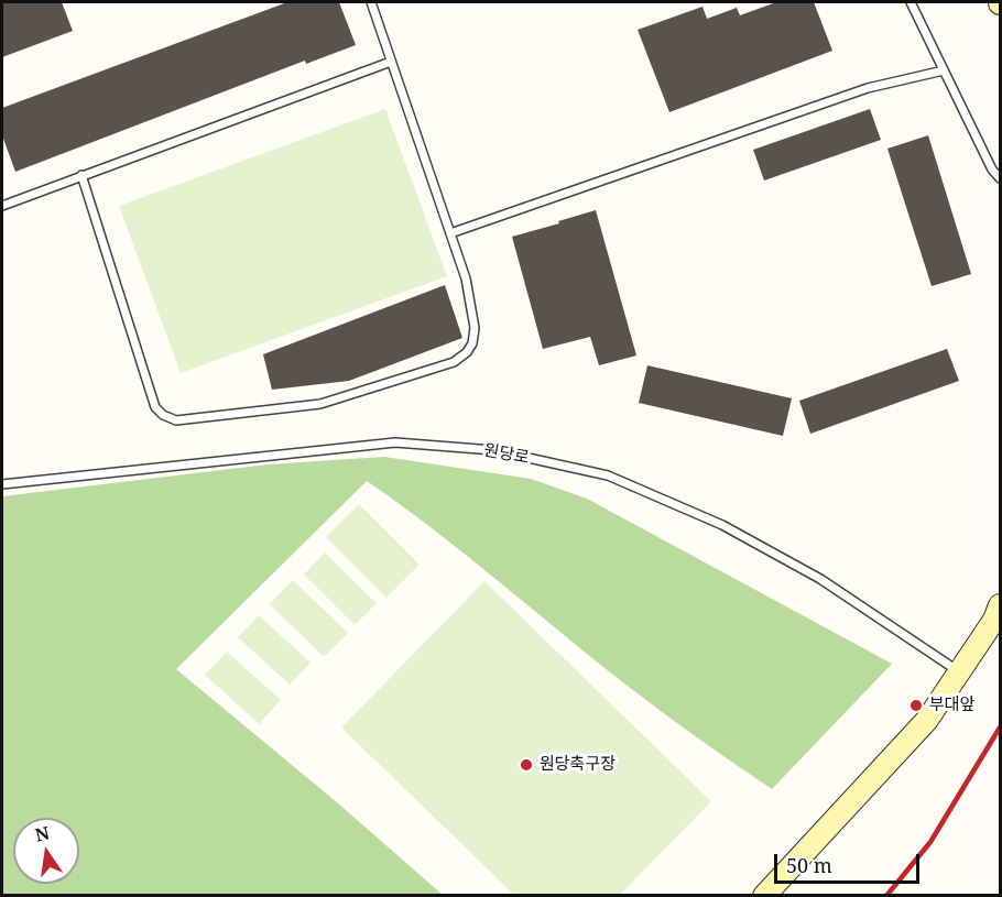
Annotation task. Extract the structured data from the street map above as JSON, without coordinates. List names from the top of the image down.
{
  "streets": {
    "lane": ["원당로"]
  },
  "places": ["부대앞", "원당축구장"],
  "scale_bar": "50 m",
  "north": "top"
}
